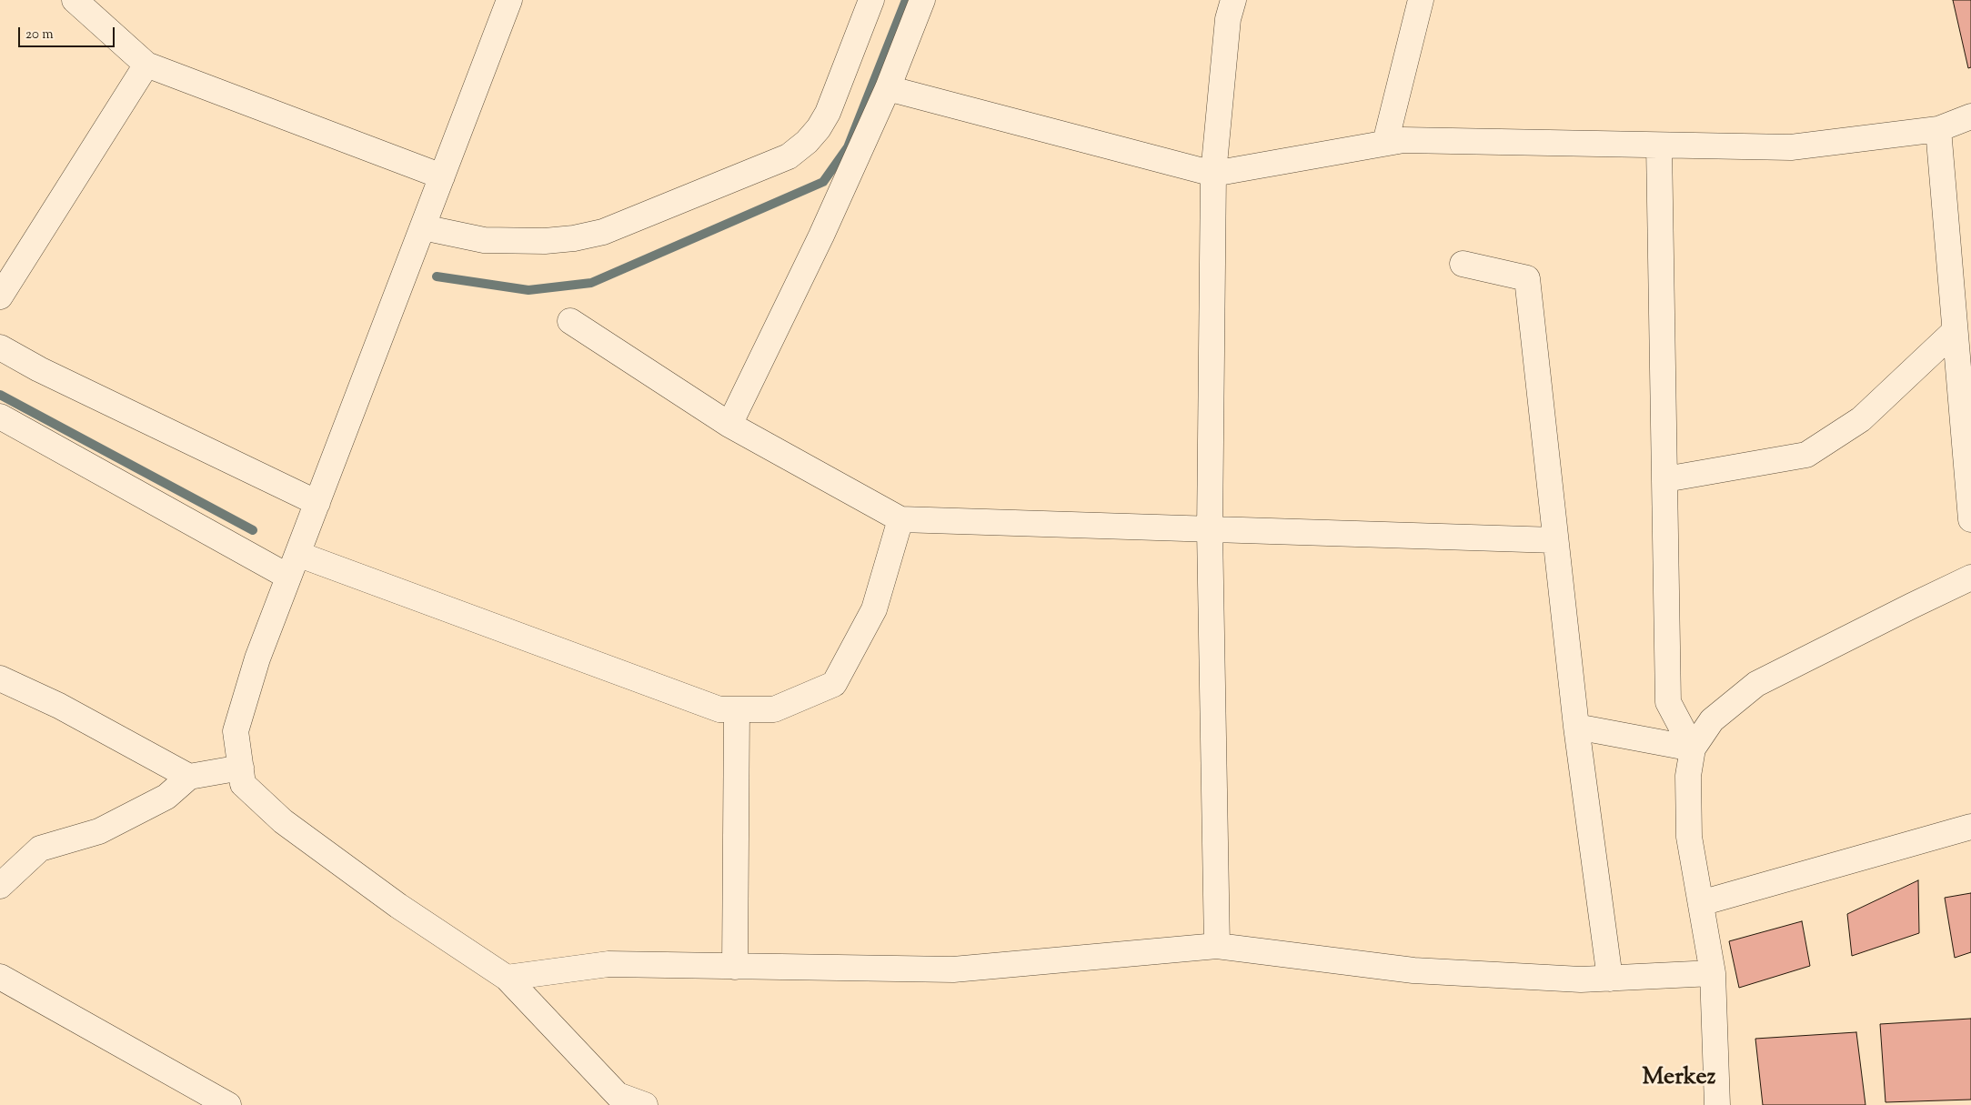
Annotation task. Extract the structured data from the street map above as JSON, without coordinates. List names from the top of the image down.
{
  "districts": ["Merkez"],
  "scale_bar": "20 m"
}
